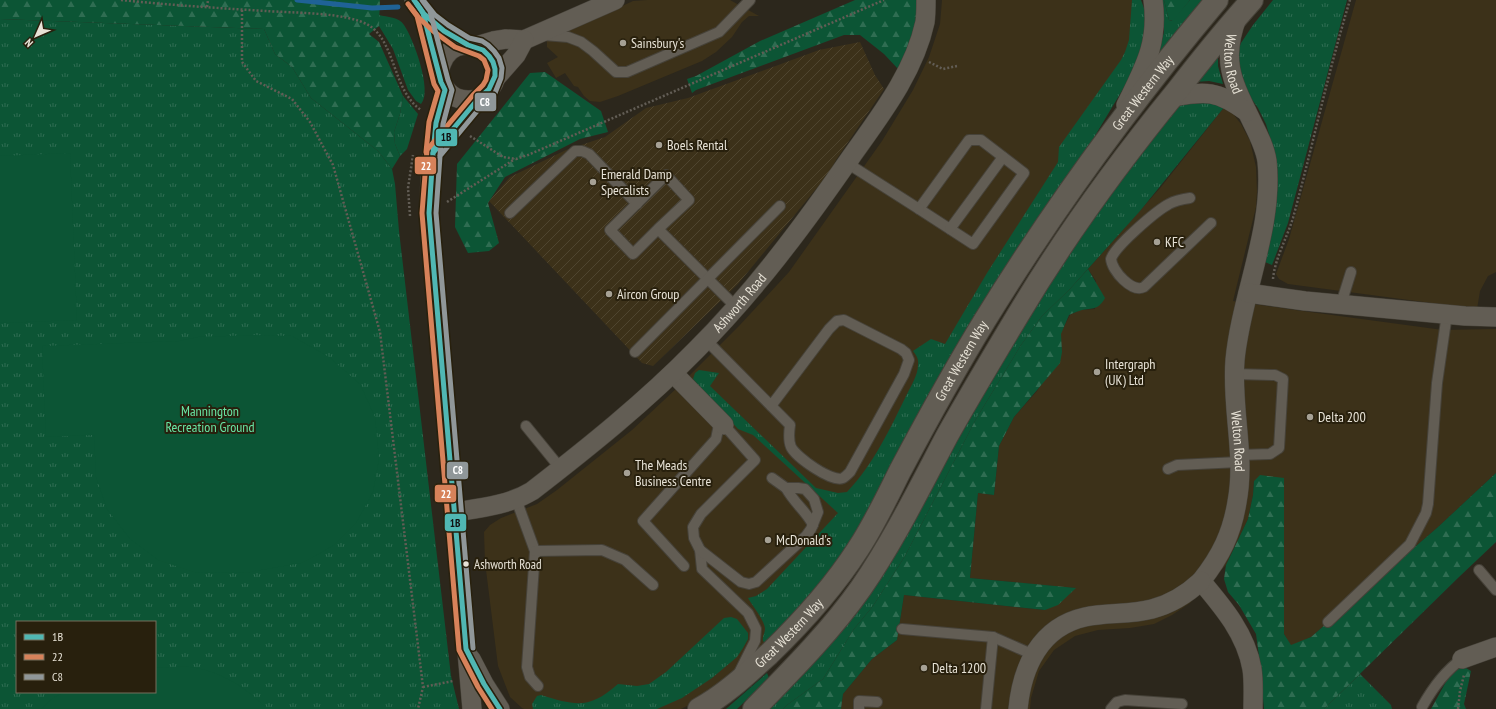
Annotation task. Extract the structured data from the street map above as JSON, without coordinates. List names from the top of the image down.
{
  "streets": {
    "main road": ["Great Western Way"],
    "street": ["Welton Road", "Ashworth Road"]
  },
  "crossings": [
    ["Welton Road", "Great Western Way"]
  ],
  "parks": ["Mannington Recreation Ground"],
  "places": [
    "Sainsbury's",
    "Boels Rental",
    "Emerald Damp Specalists",
    "KFC",
    "Aircon Group",
    "Intergraph (UK) Ltd",
    "Delta 200",
    "The Meads Business Centre",
    "McDonald's",
    "Ashworth Road",
    "Delta 1200"
  ],
  "lines": ["transit line 1B", "transit line C8", "transit line 22"],
  "legend": ["1B", "22", "C8"],
  "north": "bottom left"
}
